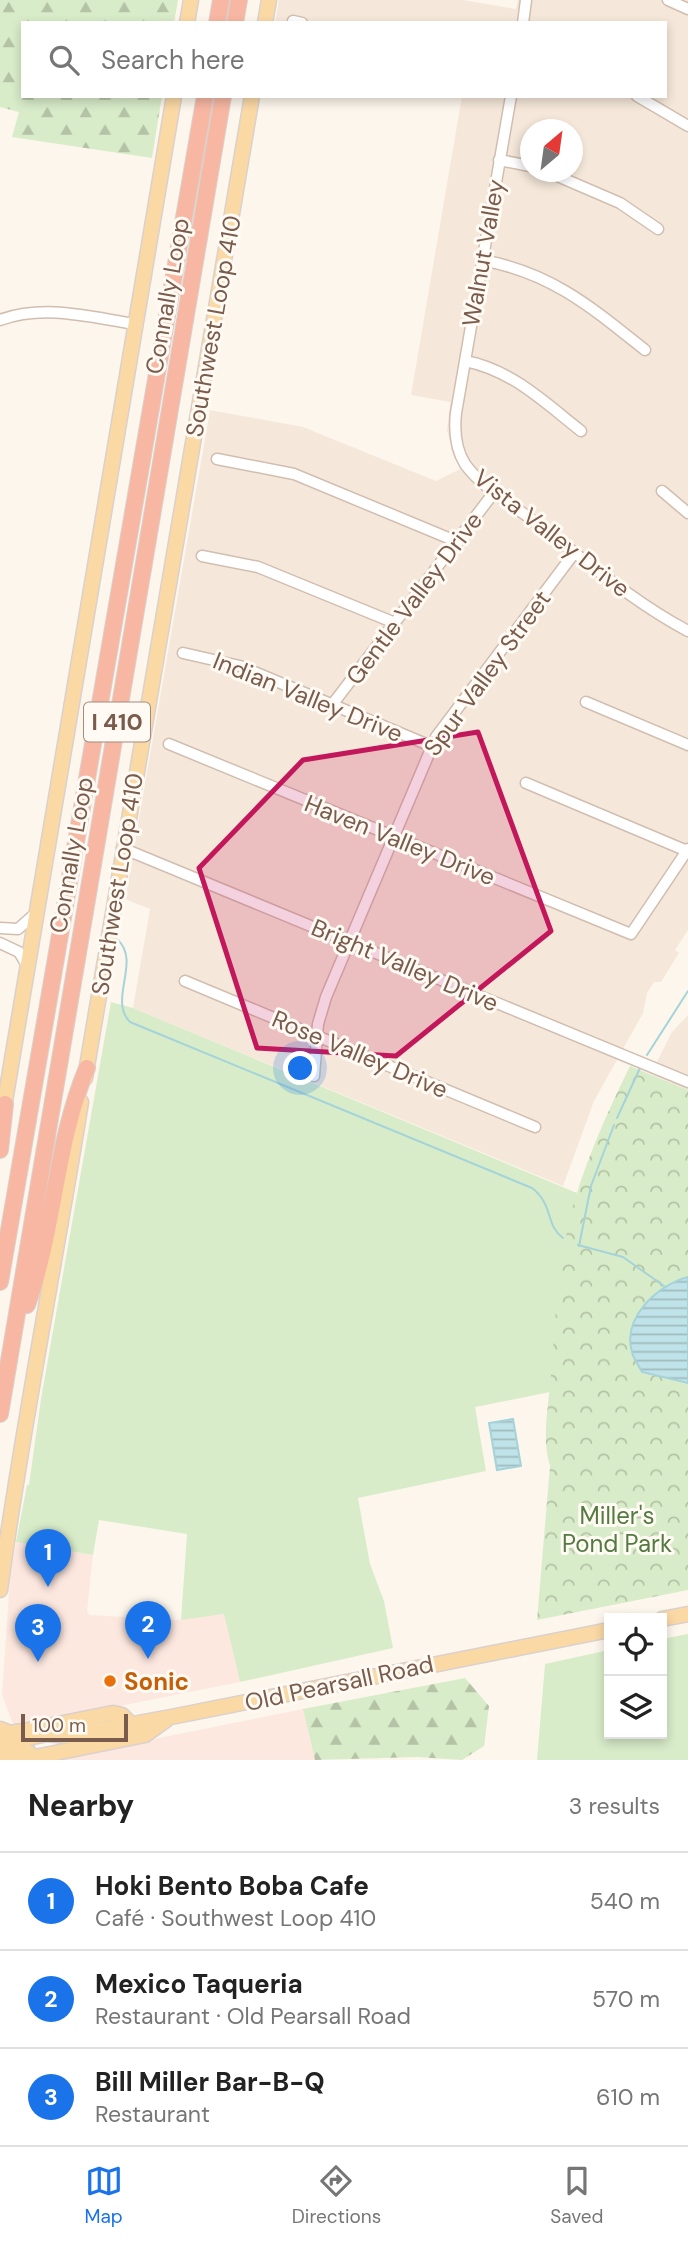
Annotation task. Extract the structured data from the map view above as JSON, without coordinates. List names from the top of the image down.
{
  "streets": {
    "highway": ["Connally Loop", "I 410"],
    "main road": ["Southwest Loop 410", "Old Pearsall Road"],
    "street": [
      "Walnut Valley",
      "Vista Valley Drive",
      "Gentle Valley Drive",
      "Spur Valley Street",
      "Indian Valley Drive",
      "Haven Valley Drive",
      "Bright Valley Drive",
      "Rose Valley Drive"
    ]
  },
  "crossings": [
    ["Walnut Valley", "Vista Valley Drive"],
    ["Southwest Loop 410", "Bright Valley Drive"],
    ["Vista Valley Drive", "Gentle Valley Drive"],
    ["Vista Valley Drive", "Spur Valley Street"],
    ["Gentle Valley Drive", "Indian Valley Drive"],
    ["Spur Valley Street", "Indian Valley Drive"],
    ["Spur Valley Street", "Haven Valley Drive"],
    ["Spur Valley Street", "Bright Valley Drive"],
    ["Spur Valley Street", "Rose Valley Drive"]
  ],
  "parks": ["Miller's Pond Park"],
  "places": ["Sonic"],
  "scale_bar": "100 m",
  "north": "top right",
  "page": {
    "search": "Search here",
    "pins": ["1", "2", "3"],
    "scale": "100 m",
    "heading": ["Nearby", "3 results"],
    "list": [
      {
        "mark": "1",
        "name": "Hoki Bento Boba Cafe",
        "note": "Café · Southwest Loop 410",
        "value": "540 m"
      },
      {
        "mark": "2",
        "name": "Mexico Taqueria",
        "note": "Restaurant · Old Pearsall Road",
        "value": "570 m"
      },
      {
        "mark": "3",
        "name": "Bill Miller Bar-B-Q",
        "note": "Restaurant",
        "value": "610 m"
      }
    ],
    "nav": ["Map", "Directions", "Saved"]
  }
}
